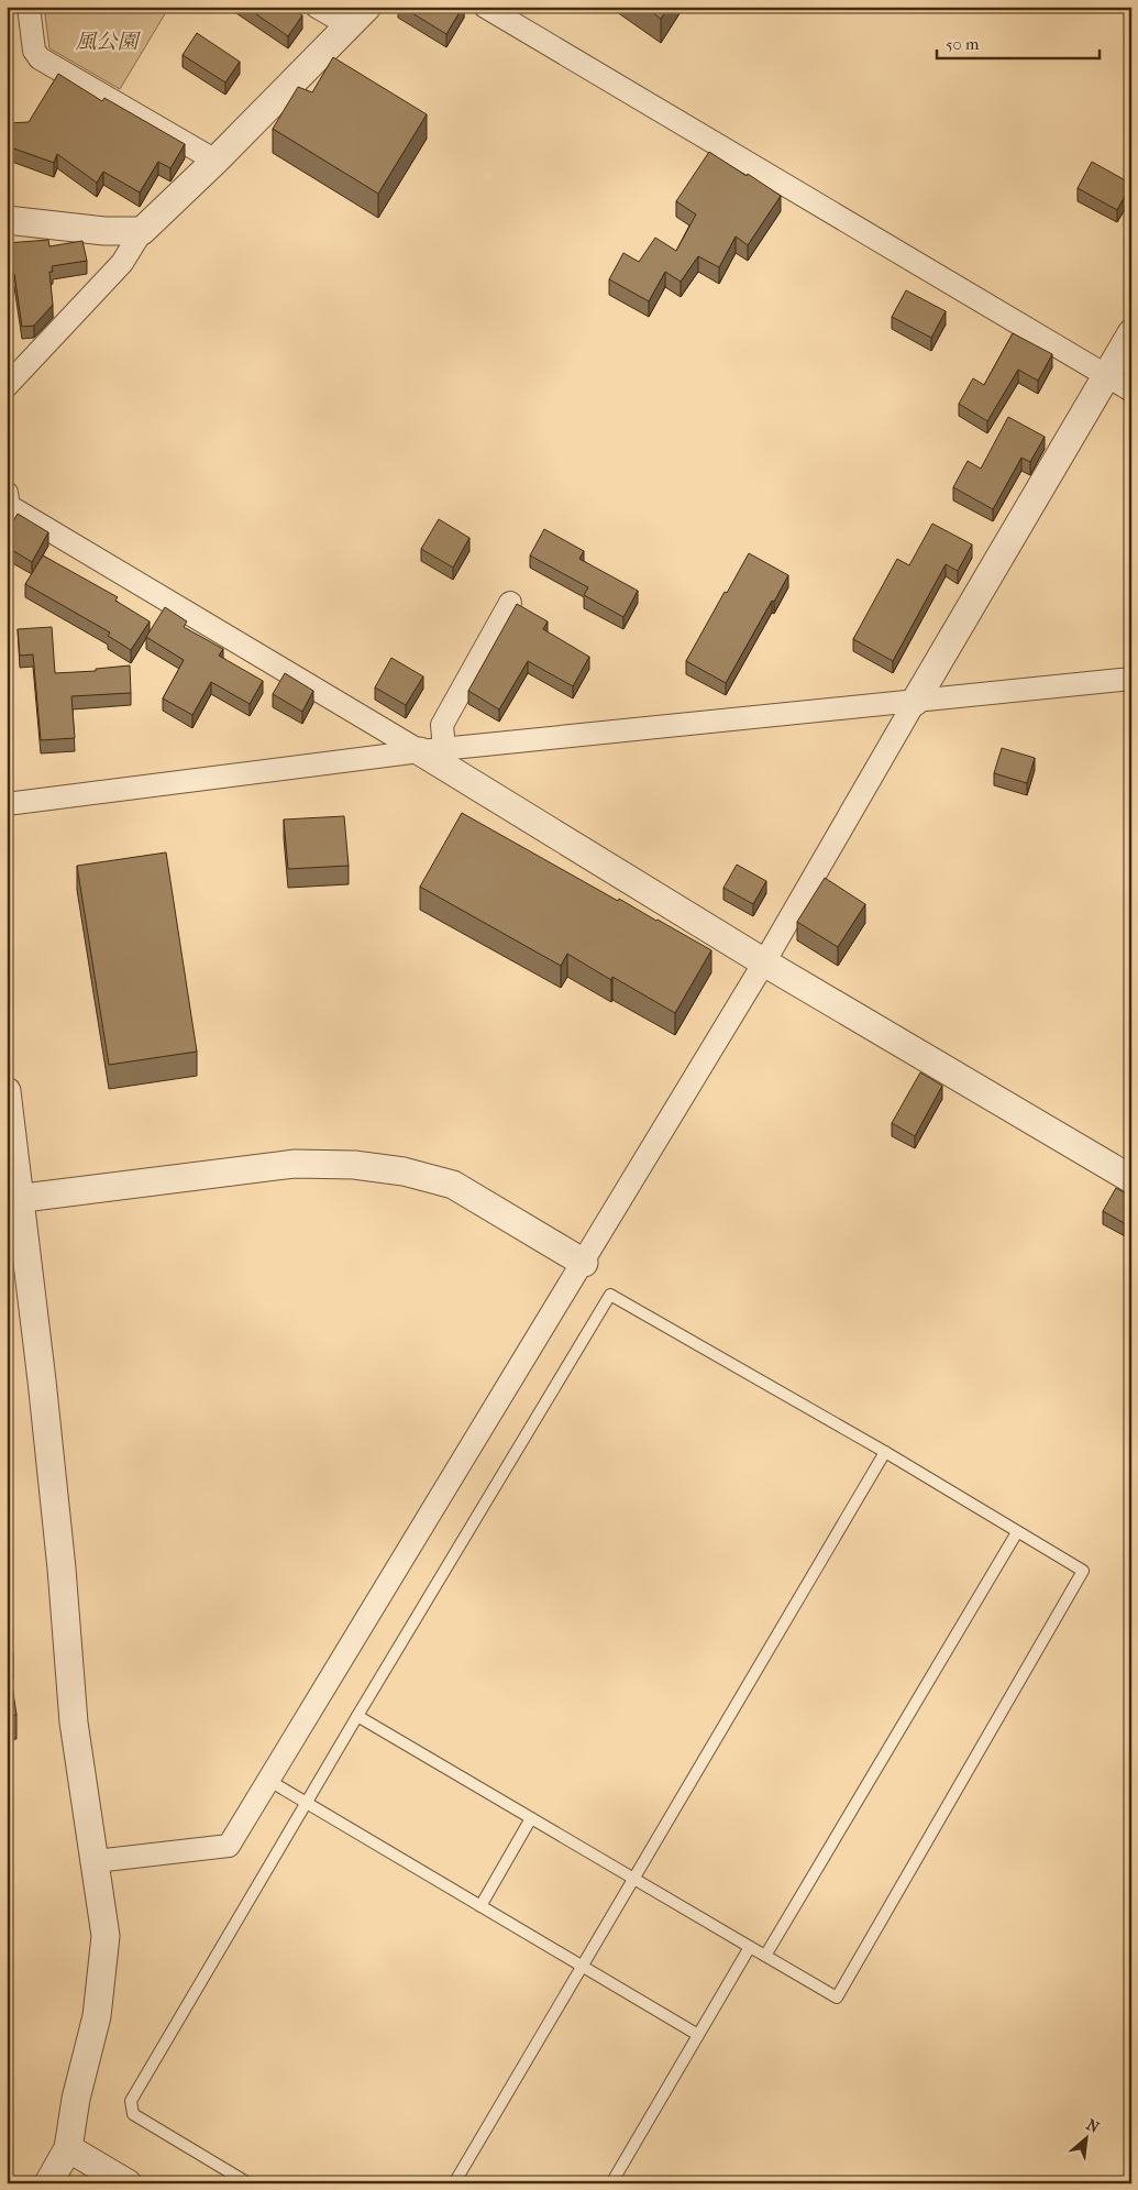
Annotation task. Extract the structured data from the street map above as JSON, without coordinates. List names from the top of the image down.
{
  "parks": ["風公園"],
  "scale_bar": "50 m",
  "north": "top right"
}
